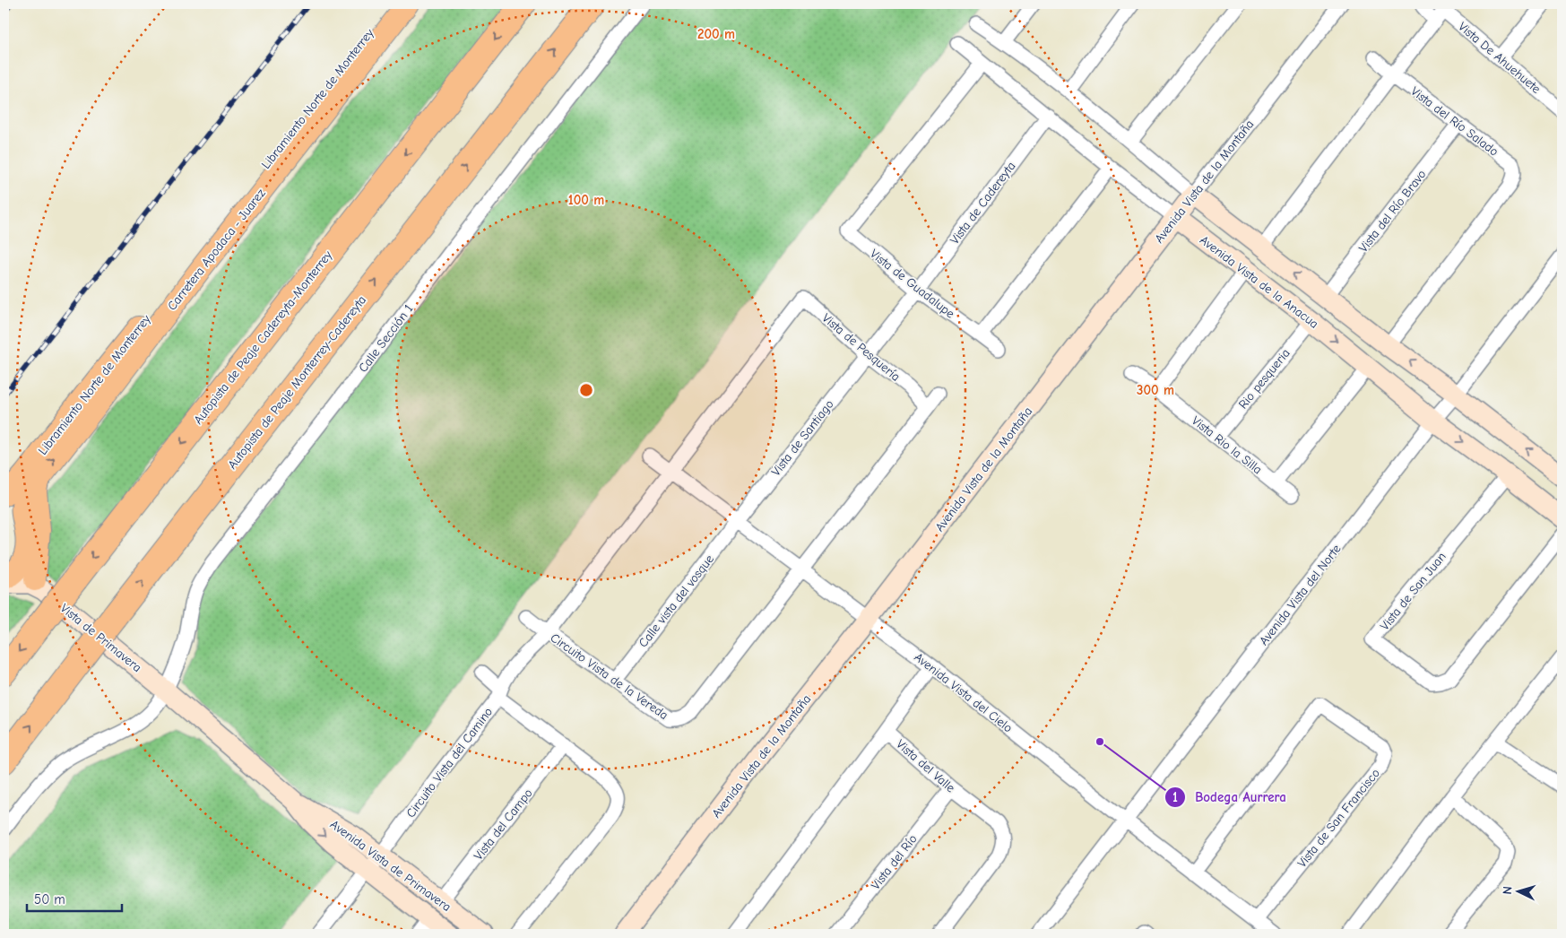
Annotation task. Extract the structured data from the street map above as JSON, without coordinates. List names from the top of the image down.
{
  "streets": {
    "highway": ["Autopista de Peaje Cadereyta-Monterrey", "Autopista de Peaje Monterrey-Cadereyta"],
    "main road": ["Libramiento Norte de Monterrey", "Carretera Apodaca - Juarez"],
    "street": [
      "Vista De Ahuehuete",
      "Vista del Río Salado",
      "Avenida Vista de la Montaña",
      "Vista de Cadereyta",
      "Vista del Río Bravo",
      "Avenida Vista de la Anacua",
      "Vista de Guadalupe",
      "Calle Sección 1",
      "Vista de Pesquería",
      "Rio pesqueria",
      "Vista de Santiago",
      "Vista Rio la Silla",
      "Vista de San Juan",
      "Avenida Vista del Norte",
      "Calle vista del vosque",
      "Vista de Primavera",
      "Circuito Vista de la Vereda",
      "Avenida Vista del Cielo",
      "Circuito Vista del Camino",
      "Vista del Valle",
      "Vista de San Francisco",
      "Vista del Campo",
      "Vista del Río",
      "Avenida Vista de Primavera"
    ]
  },
  "crossings": [
    ["Libramiento Norte de Monterrey", "Carretera Apodaca - Juarez"],
    ["Vista del Río Salado", "Vista del Río Bravo"],
    ["Avenida Vista de la Montaña", "Avenida Vista de la Anacua"],
    ["Avenida Vista de la Montaña", "Avenida Vista del Cielo"],
    ["Vista de Cadereyta", "Avenida Vista de la Anacua"],
    ["Vista de Cadereyta", "Vista de Guadalupe"],
    ["Vista de Cadereyta", "Vista de Pesquería"],
    ["Vista de Cadereyta", "Vista de Santiago"],
    ["Avenida Vista de la Anacua", "Vista de Guadalupe"],
    ["Avenida Vista de la Anacua", "Rio pesqueria"],
    ["Avenida Vista de la Anacua", "Vista de San Juan"],
    ["Avenida Vista de la Anacua", "Avenida Vista del Norte"],
    ["Calle Sección 1", "Vista de Primavera"],
    ["Calle Sección 1", "Avenida Vista de Primavera"],
    ["Vista de Pesquería", "Vista de Santiago"],
    ["Vista de Pesquería", "Circuito Vista de la Vereda"],
    ["Vista de Pesquería", "Avenida Vista del Cielo"],
    ["Rio pesqueria", "Vista Rio la Silla"],
    ["Vista de Santiago", "Calle vista del vosque"],
    ["Vista de Santiago", "Avenida Vista del Cielo"],
    ["Avenida Vista del Norte", "Avenida Vista del Cielo"],
    ["Calle vista del vosque", "Circuito Vista de la Vereda"],
    ["Calle vista del vosque", "Avenida Vista del Cielo"],
    ["Vista de Primavera", "Avenida Vista de Primavera"],
    ["Circuito Vista de la Vereda", "Avenida Vista del Cielo"],
    ["Avenida Vista del Cielo", "Vista de San Francisco"],
    ["Circuito Vista del Camino", "Vista del Campo"],
    ["Circuito Vista del Camino", "Avenida Vista de Primavera"],
    ["Vista del Valle", "Vista del Río"],
    ["Vista del Campo", "Avenida Vista de Primavera"]
  ],
  "one_way": ["Carretera Apodaca - Juarez", "Autopista de Peaje Cadereyta-Monterrey", "Autopista de Peaje Monterrey-Cadereyta"],
  "places": ["Bodega Aurrera"],
  "scale_bar": "50 m",
  "north": "left",
  "rings": ["200 m", "100 m", "300 m"]
}
